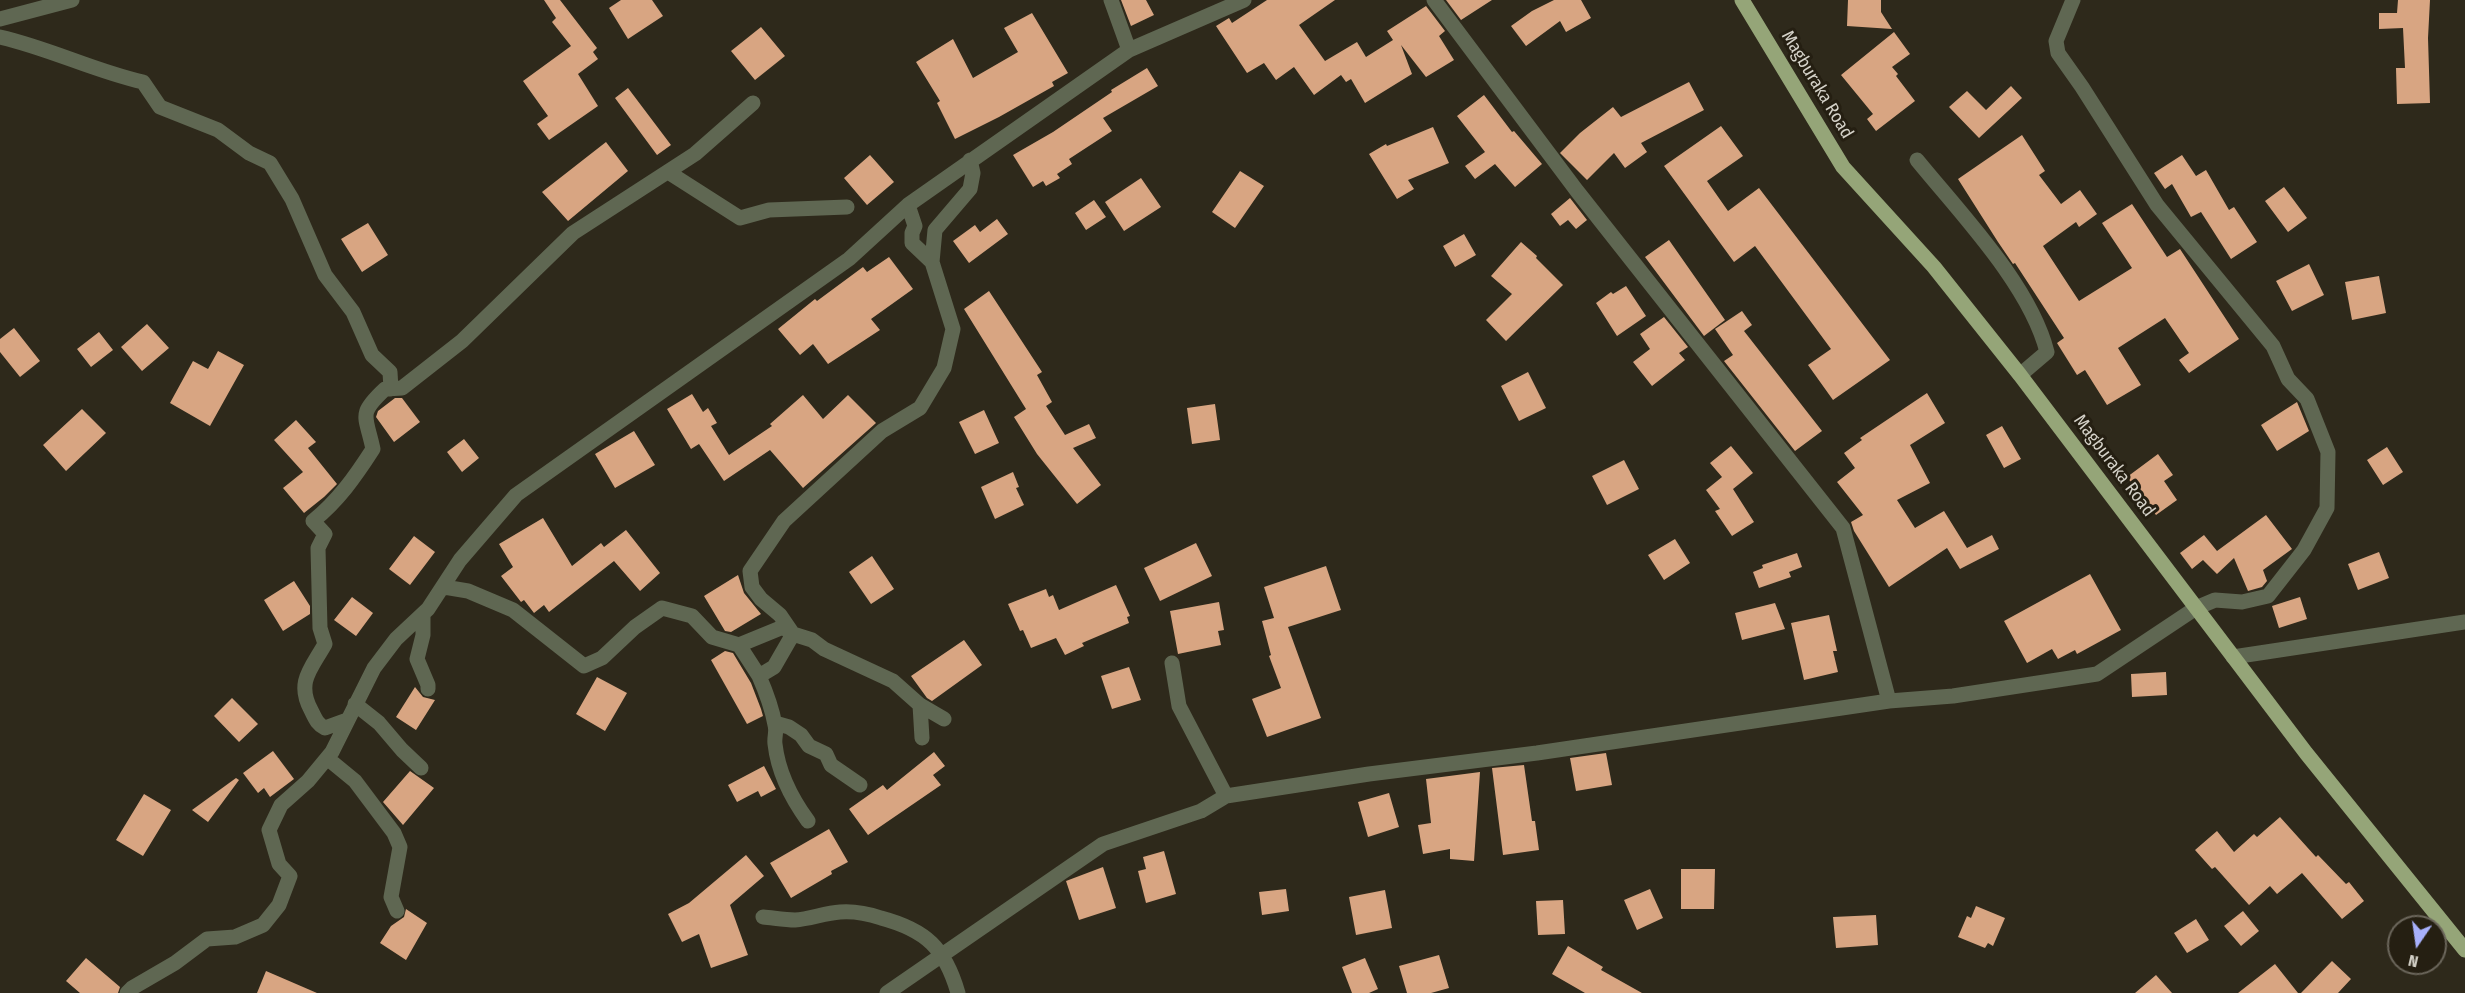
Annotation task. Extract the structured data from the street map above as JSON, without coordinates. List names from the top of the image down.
{
  "streets": {
    "main road": ["Magburaka Road"]
  },
  "north": "bottom"
}
